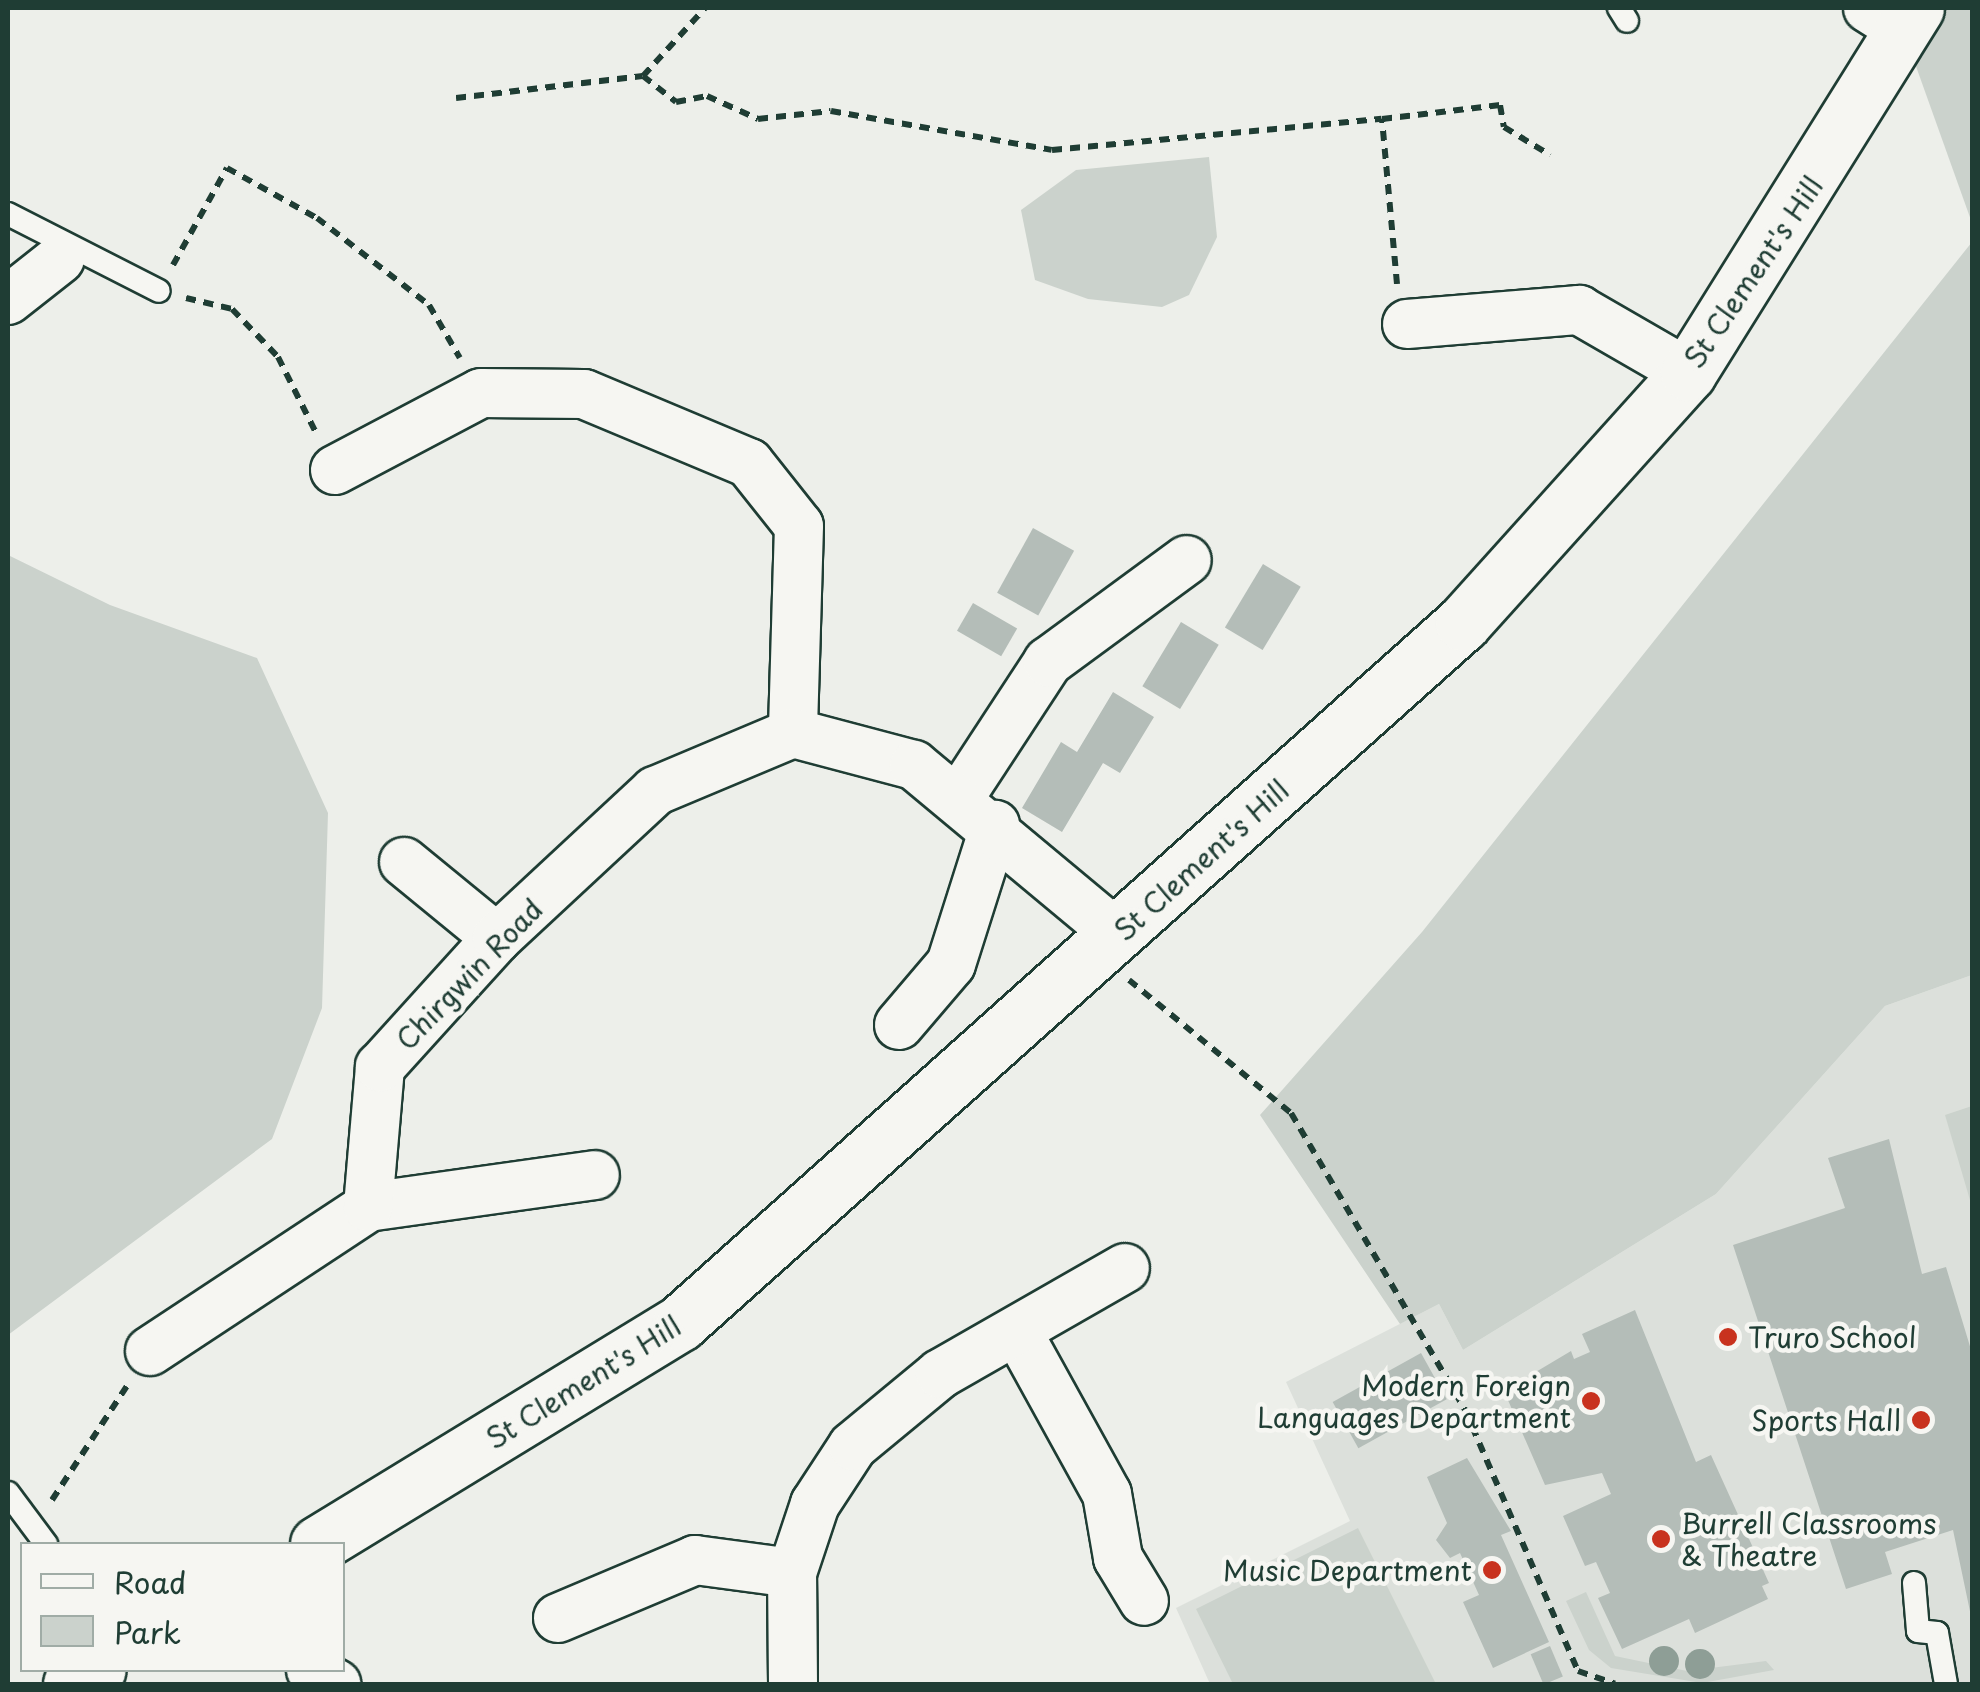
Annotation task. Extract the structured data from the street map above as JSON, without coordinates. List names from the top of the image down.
{
  "streets": {
    "street": ["St Clement's Hill", "Chirgwin Road"]
  },
  "places": [
    "Truro School",
    "Modern Foreign Languages Department",
    "Sports Hall",
    "Burrell Classrooms & Theatre",
    "Music Department"
  ],
  "legend": ["Road", "Park"]
}
